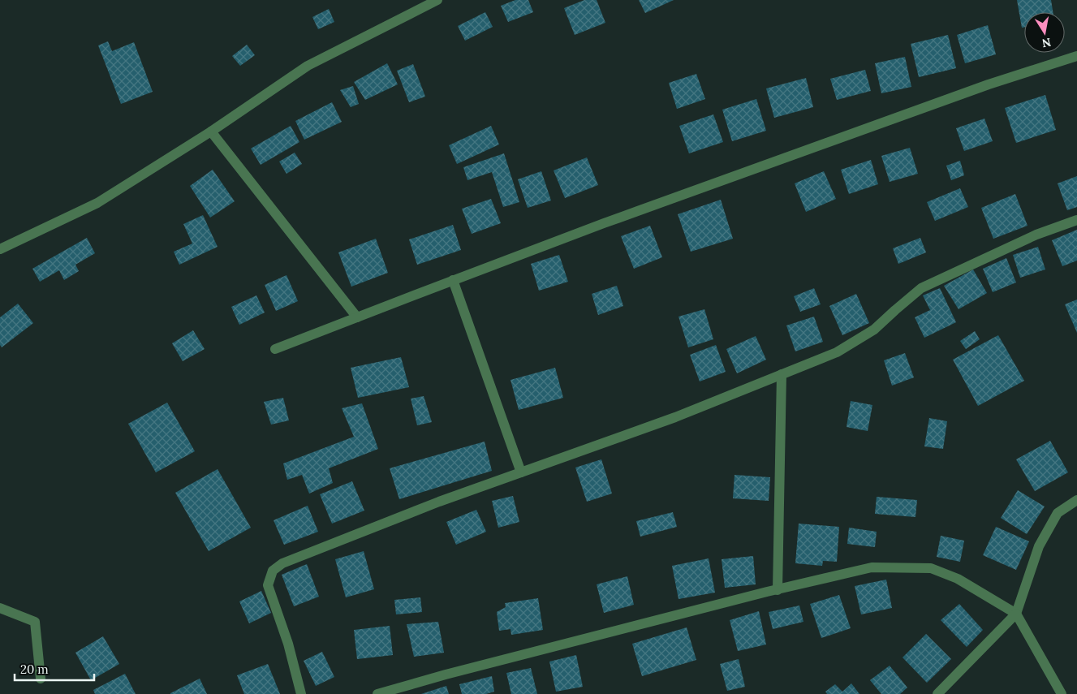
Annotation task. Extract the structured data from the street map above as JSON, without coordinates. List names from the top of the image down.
{
  "scale_bar": "20 m",
  "north": "bottom"
}
